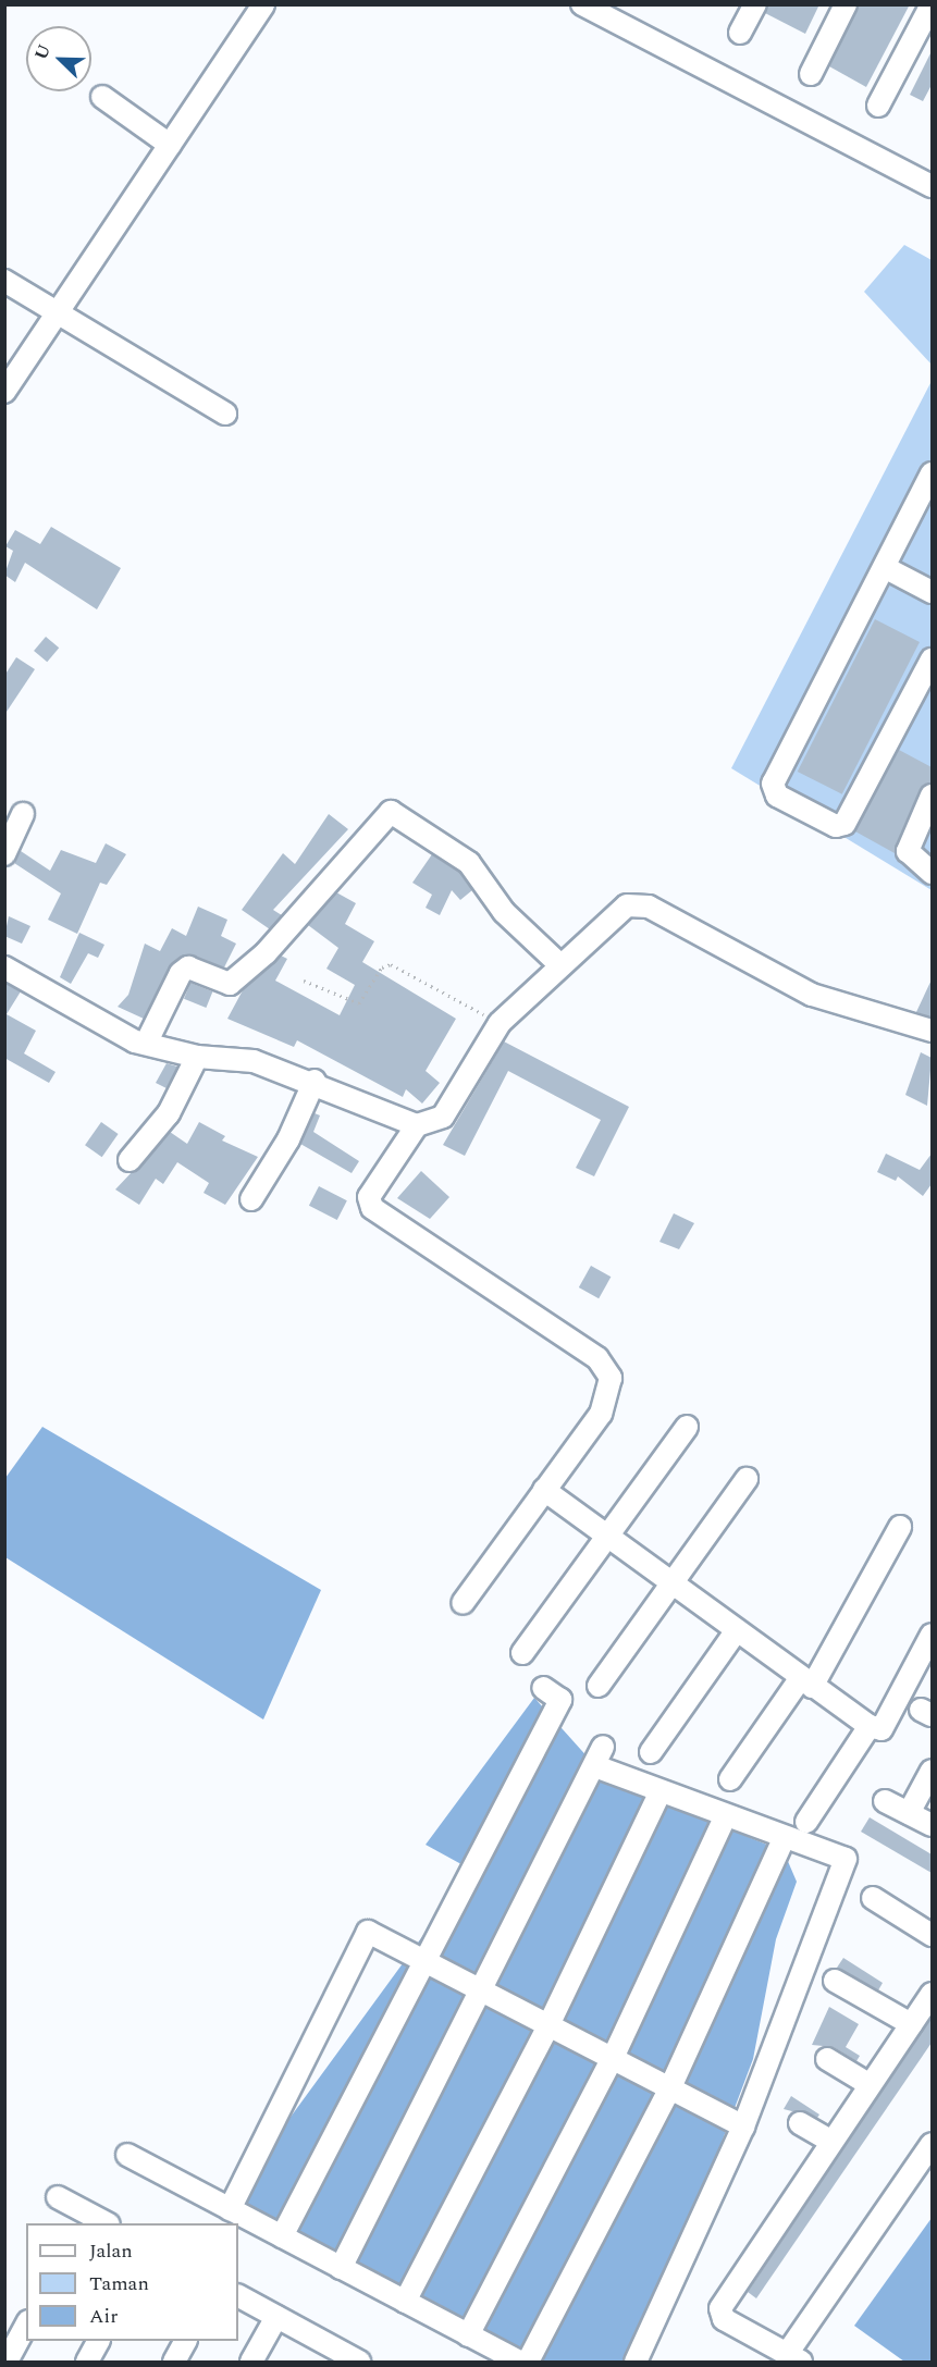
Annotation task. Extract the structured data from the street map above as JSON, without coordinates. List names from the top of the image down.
{
  "legend": ["Jalan", "Taman", "Air"],
  "north": "top left"
}
